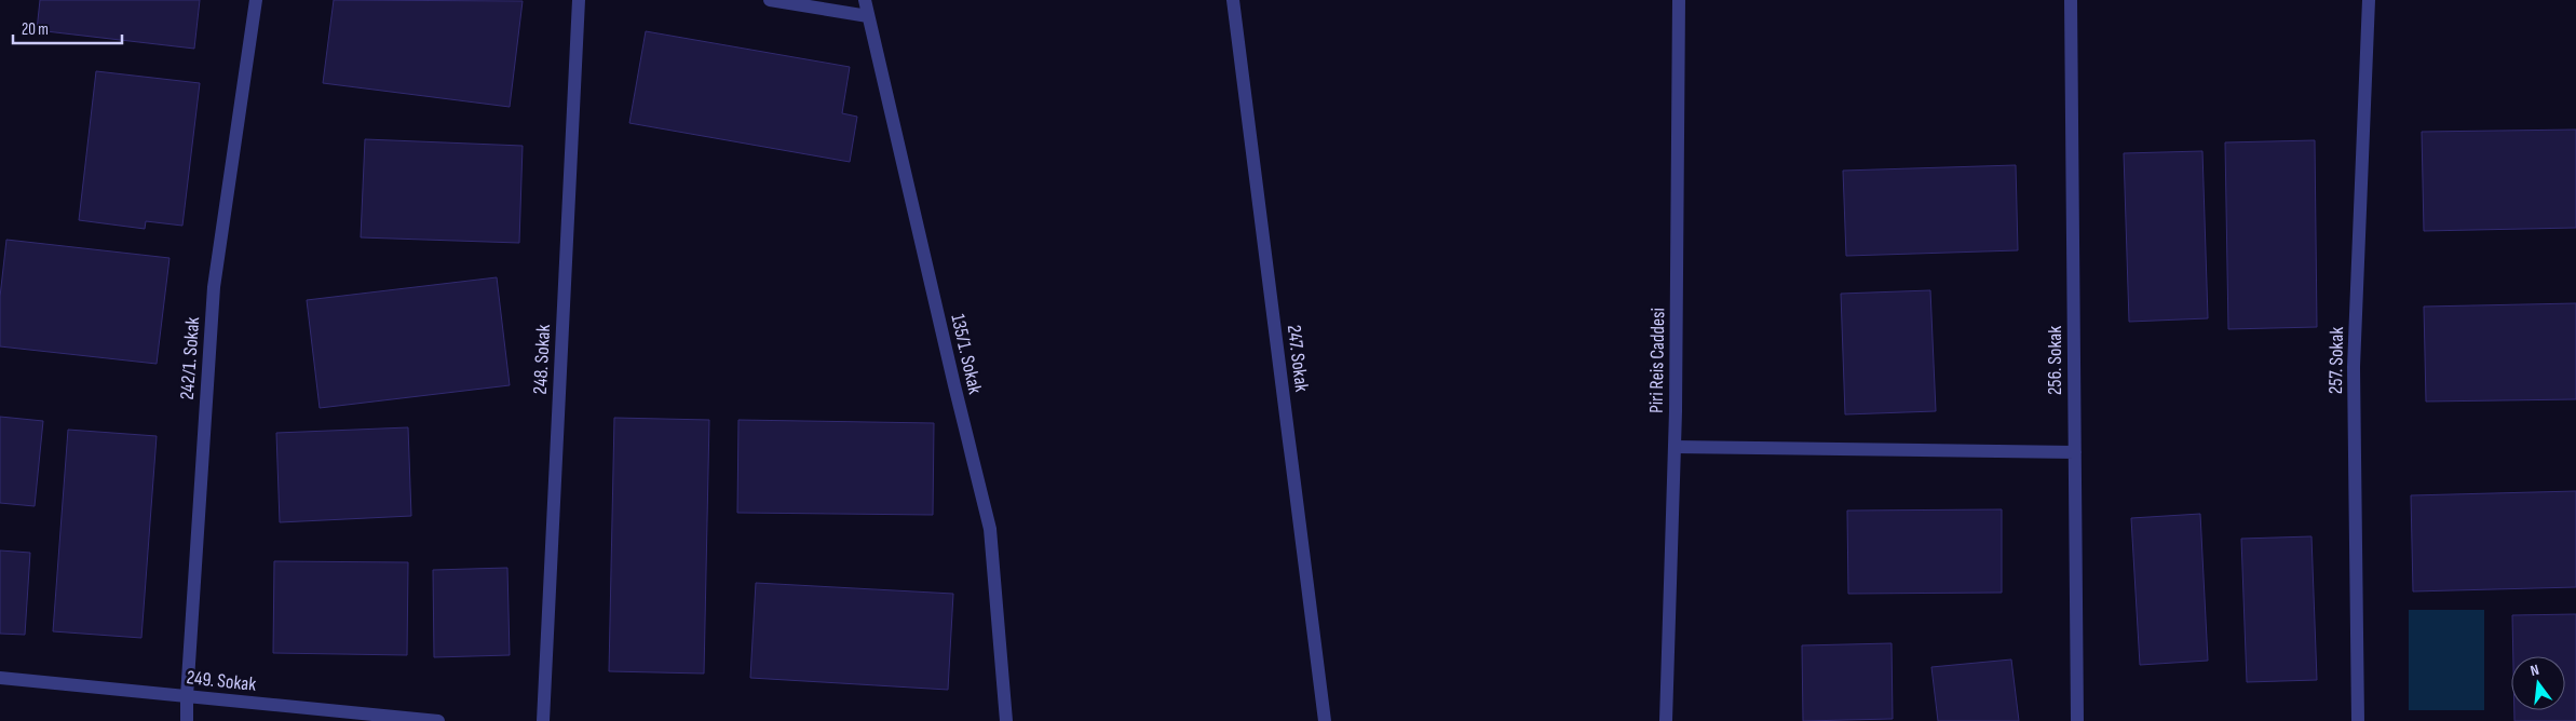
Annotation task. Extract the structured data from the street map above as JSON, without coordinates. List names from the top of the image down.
{
  "streets": {
    "street": [
      "135/1. Sokak",
      "242/1. Sokak",
      "247. Sokak",
      "248. Sokak",
      "Piri Reis Caddesi",
      "256. Sokak",
      "257. Sokak",
      "249. Sokak"
    ]
  },
  "crossings": [
    ["242/1. Sokak", "249. Sokak"]
  ],
  "scale_bar": "20 m",
  "north": "top"
}
